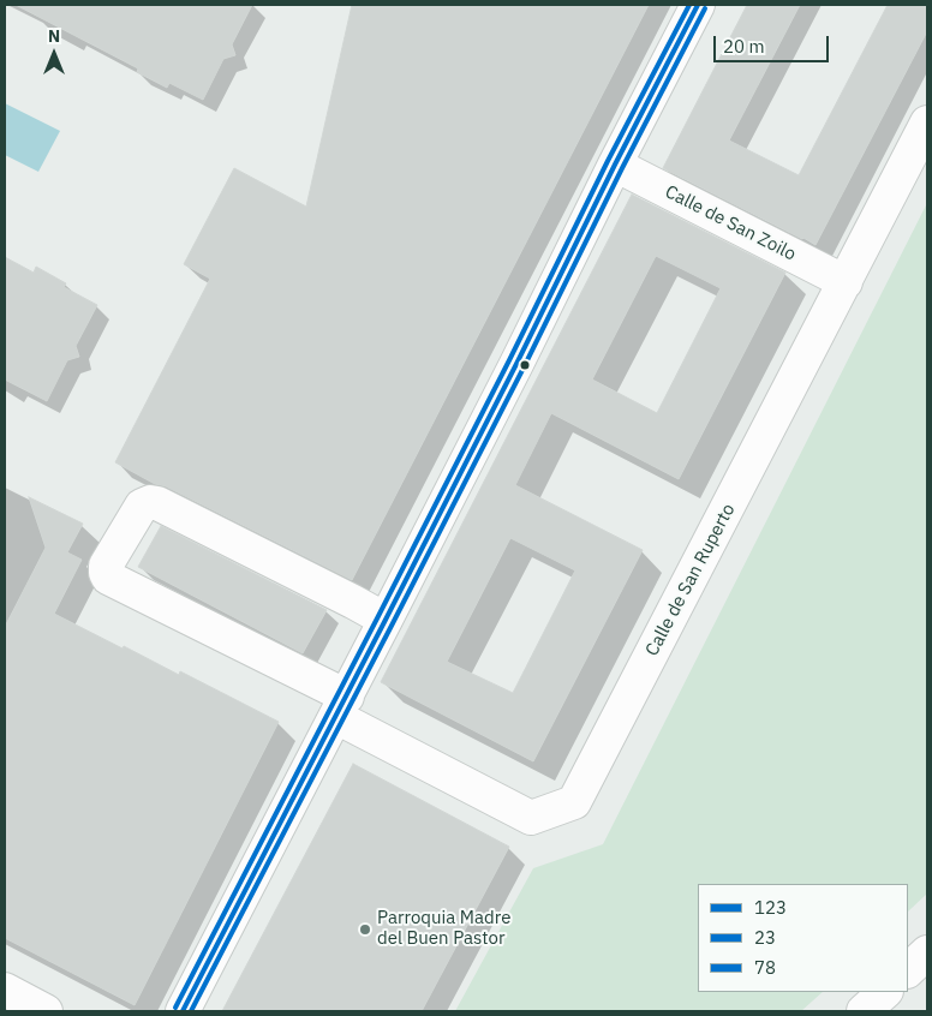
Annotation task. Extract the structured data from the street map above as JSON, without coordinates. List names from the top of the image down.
{
  "streets": {
    "street": ["Calle de San Zoilo", "Calle de San Ruperto"]
  },
  "crossings": [
    ["Calle de San Zoilo", "Calle de San Ruperto"]
  ],
  "places": ["Parroquia Madre del Buen Pastor"],
  "lines": ["transit line 123", "transit line 78", "transit line 23"],
  "legend": ["123", "23", "78"],
  "scale_bar": "20 m",
  "north": "top"
}
